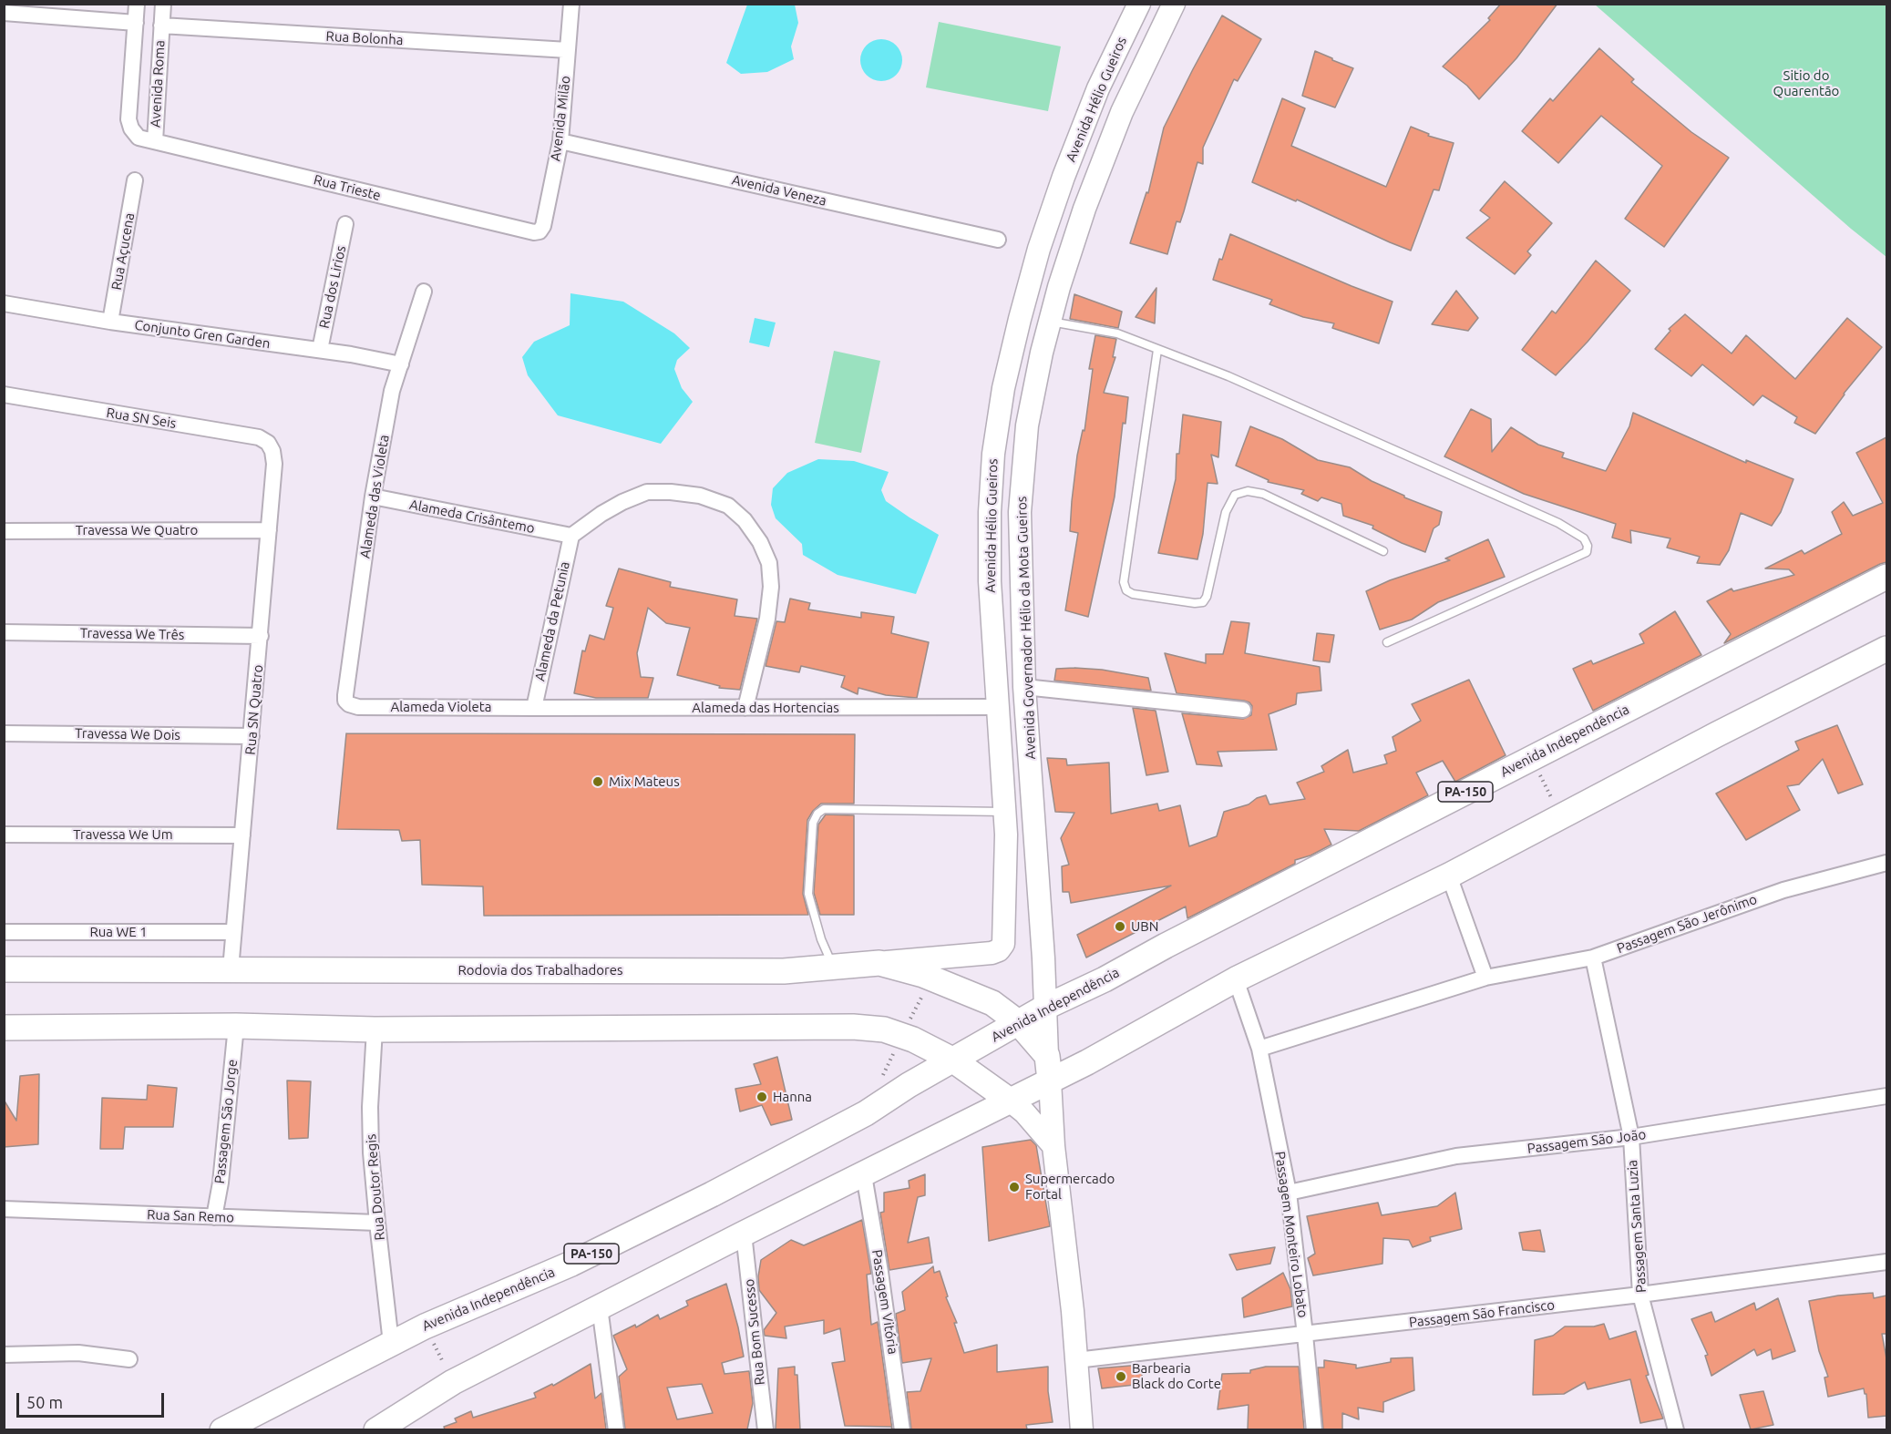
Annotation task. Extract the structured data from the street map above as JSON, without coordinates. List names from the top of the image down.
{
  "streets": {
    "main road": [
      "Avenida Hélio Gueiros",
      "Avenida Governador Hélio da Mota Gueiros",
      "Avenida Independência",
      "PA-150",
      "Rodovia dos Trabalhadores"
    ],
    "street": [
      "Rua Bolonha",
      "Avenida Roma",
      "Avenida Milão",
      "Rua Trieste",
      "Avenida Veneza",
      "Rua Açucena",
      "Rua dos Lirios",
      "Conjunto Gren Garden",
      "Rua SN Seis",
      "Alameda das Violeta",
      "Alameda Crisântemo",
      "Travessa We Quatro",
      "Alameda da Petunia",
      "Travessa We Três",
      "Alameda Violeta",
      "Alameda das Hortencias",
      "Rua SN Quatro",
      "Travessa We Dois",
      "Travessa We Um",
      "Passagem São Jerônimo",
      "Rua WE 1",
      "Passagem São Jorge",
      "Passagem São João",
      "Rua Doutor Regis",
      "Rua San Remo",
      "Passagem Santa Luzia",
      "Passagem Monteiro Lobato",
      "Passagem Vitória",
      "Passagem São Francisco",
      "Rua Bom Sucesso"
    ]
  },
  "crossings": [
    ["Rua Bolonha", "Avenida Roma"],
    ["Rua Bolonha", "Avenida Milão"],
    ["Avenida Roma", "Rua Trieste"],
    ["Avenida Hélio Gueiros", "Alameda das Hortencias"],
    ["Avenida Hélio Gueiros", "Rodovia dos Trabalhadores"],
    ["Avenida Milão", "Rua Trieste"],
    ["Avenida Milão", "Avenida Veneza"],
    ["Rua Açucena", "Conjunto Gren Garden"],
    ["Rua dos Lirios", "Conjunto Gren Garden"],
    ["Conjunto Gren Garden", "Alameda das Violeta"],
    ["Rua SN Seis", "Rua SN Quatro"],
    ["Alameda das Violeta", "Alameda Crisântemo"],
    ["Alameda das Violeta", "Alameda Violeta"],
    ["Alameda Crisântemo", "Alameda da Petunia"],
    ["Travessa We Quatro", "Rua SN Quatro"],
    ["Alameda da Petunia", "Alameda Violeta"],
    ["Alameda da Petunia", "Alameda das Hortencias"],
    ["Avenida Governador Hélio da Mota Gueiros", "Avenida Independência"],
    ["Avenida Governador Hélio da Mota Gueiros", "Rodovia dos Trabalhadores"],
    ["Travessa We Três", "Rua SN Quatro"],
    ["Alameda Violeta", "Alameda das Hortencias"],
    ["Rua SN Quatro", "Travessa We Dois"],
    ["Rua SN Quatro", "Travessa We Um"],
    ["Rua SN Quatro", "Rua WE 1"],
    ["Rua SN Quatro", "Rodovia dos Trabalhadores"],
    ["Avenida Independência", "Rodovia dos Trabalhadores"],
    ["Avenida Independência", "Rua Doutor Regis"],
    ["Passagem São Jerônimo", "Passagem Santa Luzia"],
    ["Passagem São Jerônimo", "Passagem Monteiro Lobato"],
    ["Passagem São Jorge", "Rua San Remo"],
    ["Passagem São João", "Passagem Santa Luzia"],
    ["Passagem São João", "Passagem Monteiro Lobato"],
    ["Rua Doutor Regis", "Rua San Remo"],
    ["Passagem Santa Luzia", "Passagem São Francisco"],
    ["Passagem Monteiro Lobato", "Passagem São Francisco"]
  ],
  "parks": ["Sitio do Quarentão"],
  "places": [
    "Mix Mateus",
    "UBN",
    "Hanna",
    "Supermercado Fortal",
    "Barbearia Black do Corte"
  ],
  "scale_bar": "50 m"
}
